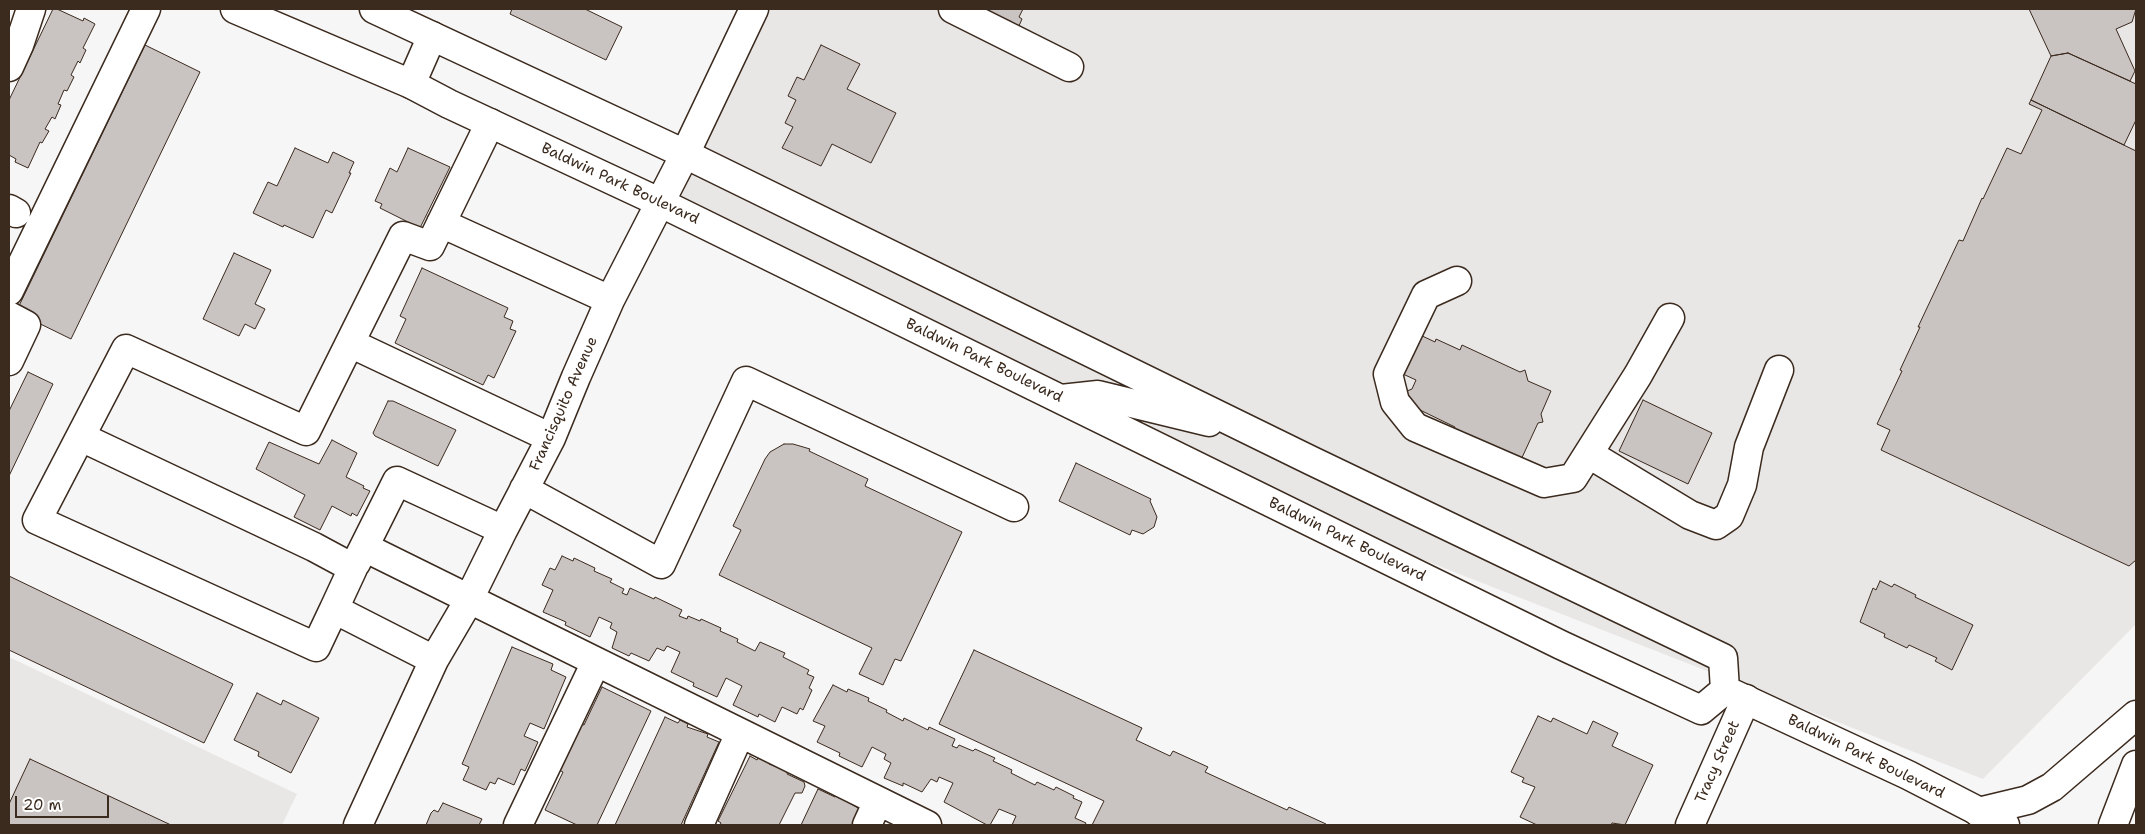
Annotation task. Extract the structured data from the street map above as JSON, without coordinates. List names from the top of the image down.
{
  "streets": {
    "main road": ["Baldwin Park Boulevard", "Francisquito Avenue", "Tracy Street"]
  },
  "crossings": [
    ["Baldwin Park Boulevard", "Francisquito Avenue"],
    ["Baldwin Park Boulevard", "Tracy Street"]
  ],
  "scale_bar": "20 m"
}
